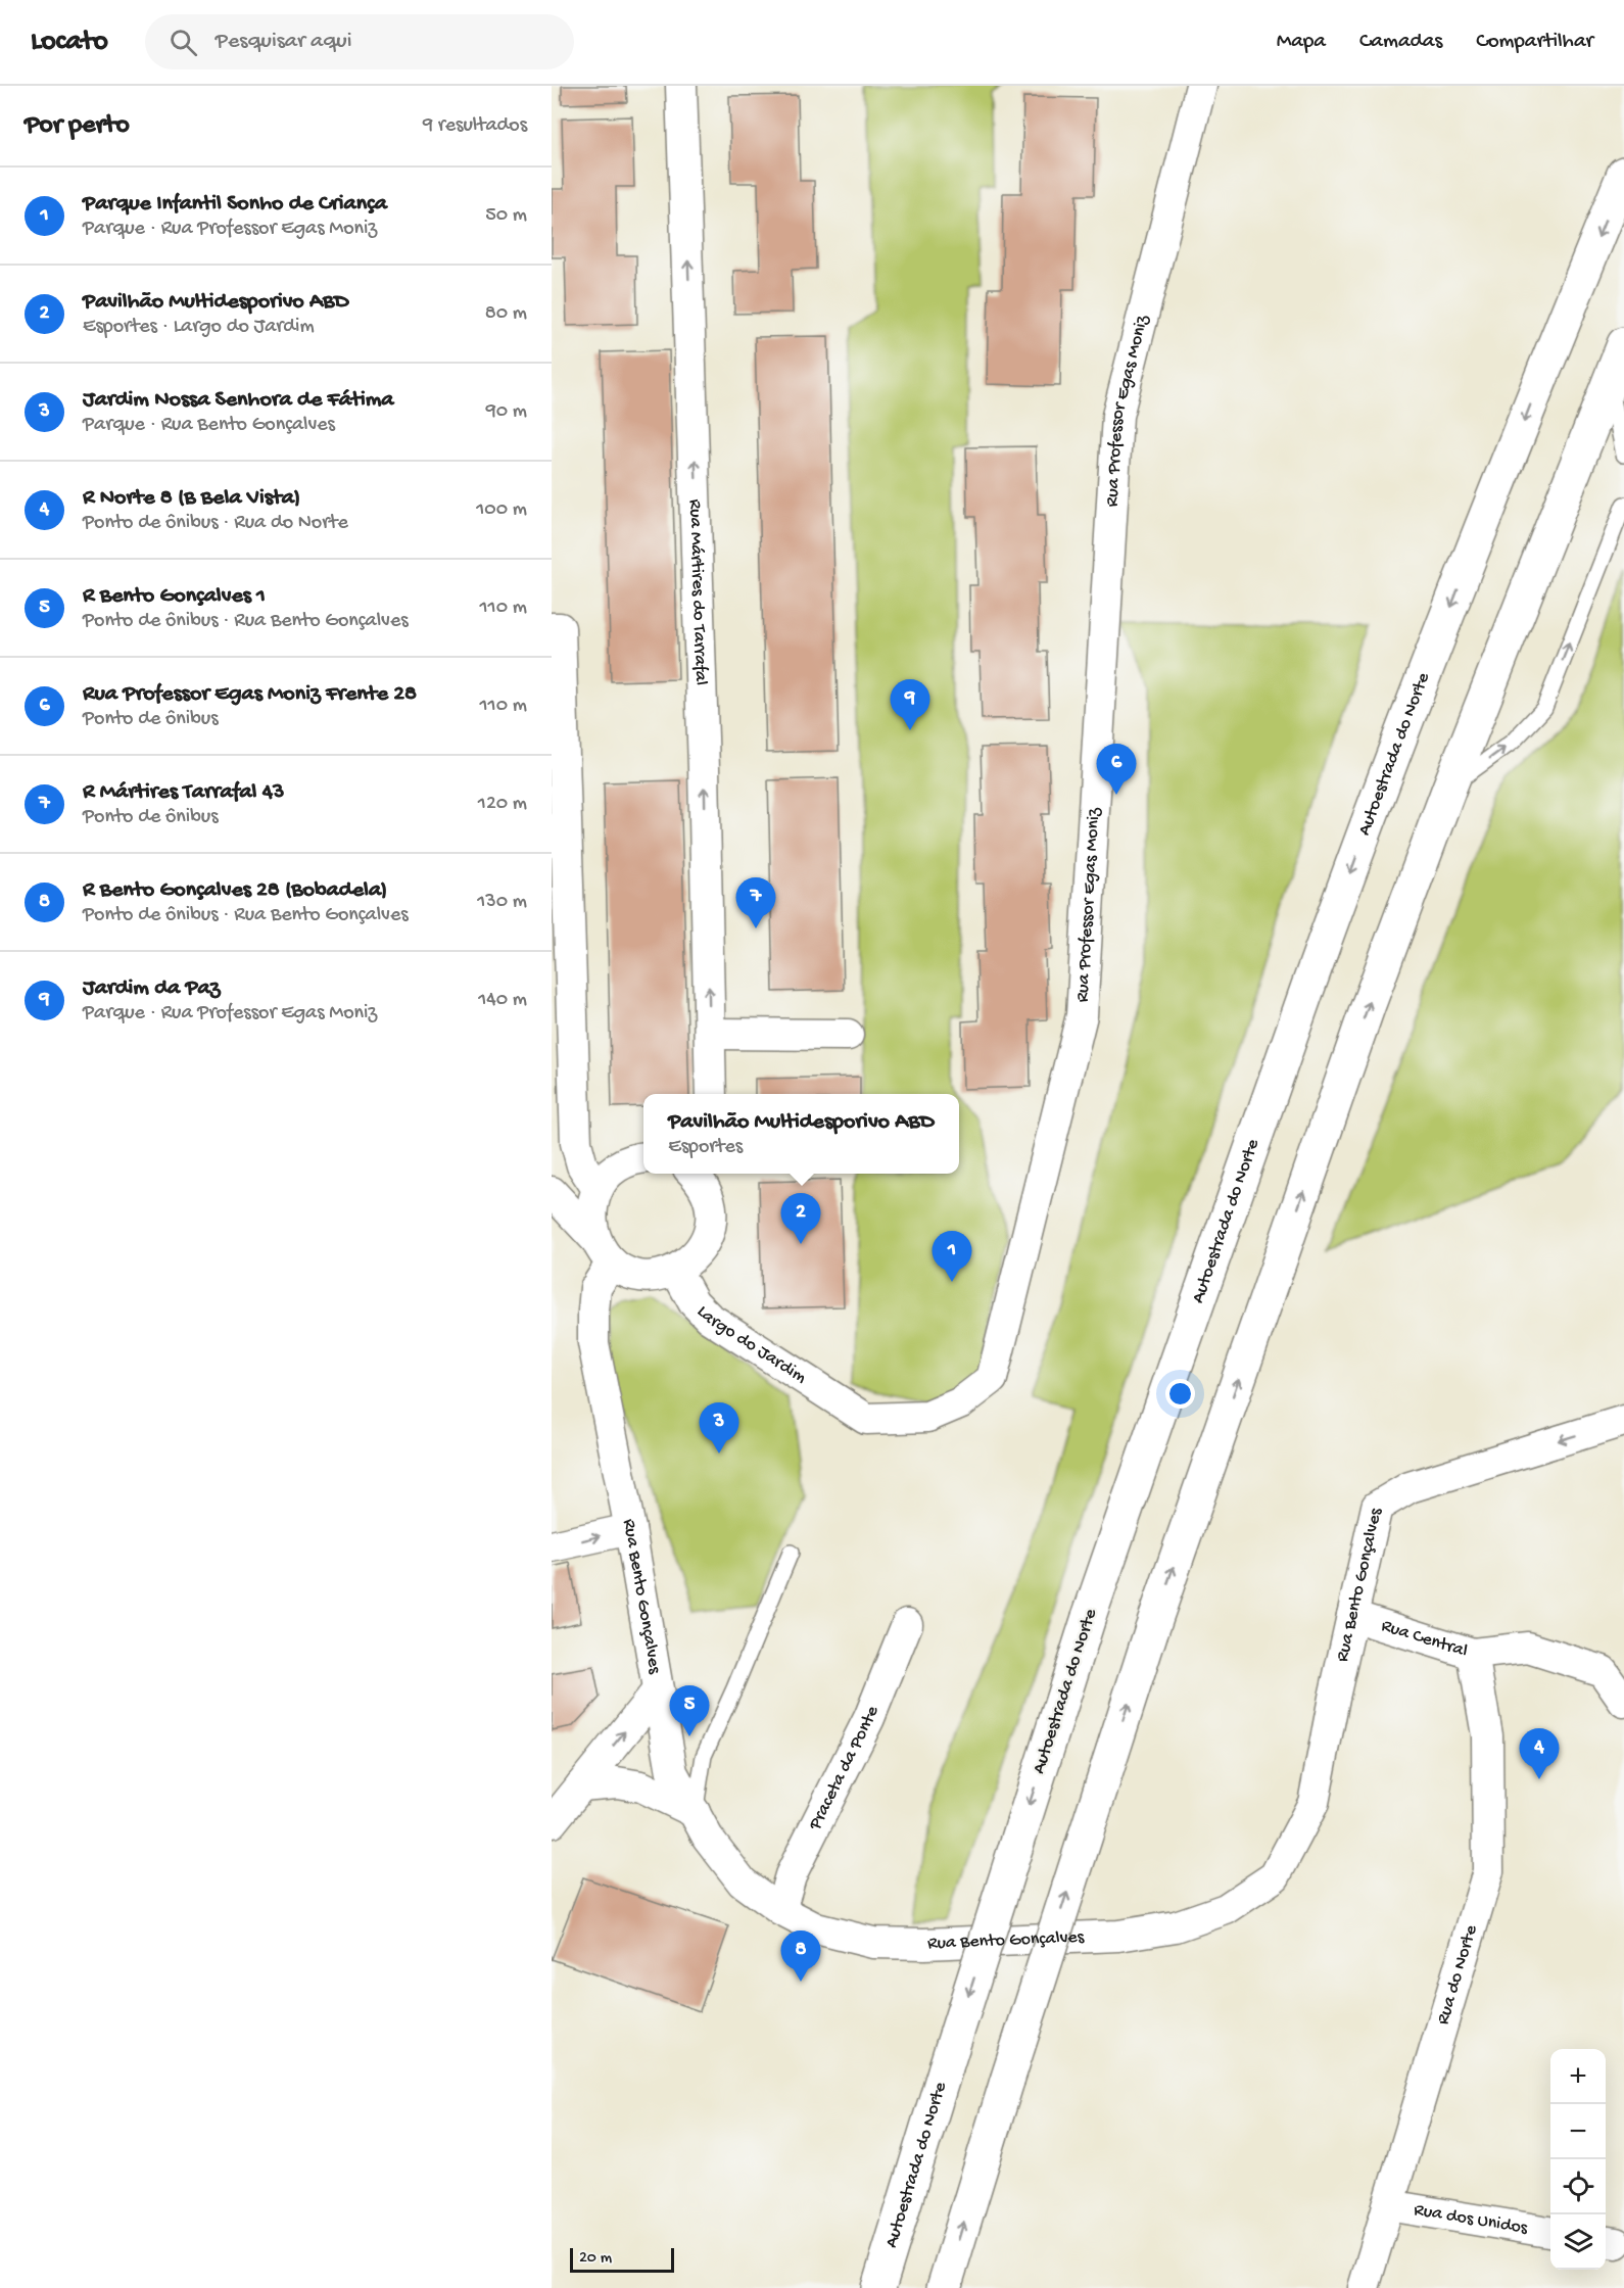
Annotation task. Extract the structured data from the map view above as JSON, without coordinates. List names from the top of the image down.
{
  "streets": {
    "highway": ["Autoestrada do Norte"],
    "street": [
      "Rua Professor Egas Moniz",
      "Rua Mártires do Tarrafal",
      "Largo do Jardim",
      "Rua Bento Gonçalves",
      "Rua Central",
      "Praceta da Ponte",
      "Rua do Norte",
      "Rua dos Unidos"
    ]
  },
  "crossings": [
    ["Rua Professor Egas Moniz", "Largo do Jardim"],
    ["Rua Bento Gonçalves", "Rua Central"],
    ["Rua Bento Gonçalves", "Praceta da Ponte"],
    ["Rua Central", "Rua do Norte"],
    ["Rua do Norte", "Rua dos Unidos"]
  ],
  "scale_bar": "20 m",
  "page": {
    "header": "Locato",
    "search": "Pesquisar aqui",
    "nav": ["Mapa", "Camadas", "Compartilhar"],
    "heading": ["Por perto", "9 resultados"],
    "list": [
      {
        "mark": "1",
        "name": "Parque Infantil Sonho de Criança",
        "note": "Parque · Rua Professor Egas Moniz",
        "value": "50 m"
      },
      {
        "mark": "2",
        "name": "Pavilhão Multidesporivo ABD",
        "note": "Esportes · Largo do Jardim",
        "value": "80 m"
      },
      {
        "mark": "3",
        "name": "Jardim Nossa Senhora de Fátima",
        "note": "Parque · Rua Bento Gonçalves",
        "value": "90 m"
      },
      {
        "mark": "4",
        "name": "R Norte 8 (B Bela Vista)",
        "note": "Ponto de ônibus · Rua do Norte",
        "value": "100 m"
      },
      {
        "mark": "5",
        "name": "R Bento Gonçalves 1",
        "note": "Ponto de ônibus · Rua Bento Gonçalves",
        "value": "110 m"
      },
      {
        "mark": "6",
        "name": "Rua Professor Egas Moniz Frente 28",
        "note": "Ponto de ônibus",
        "value": "110 m"
      },
      {
        "mark": "7",
        "name": "R Mártires Tarrafal 43",
        "note": "Ponto de ônibus",
        "value": "120 m"
      },
      {
        "mark": "8",
        "name": "R Bento Gonçalves 28 (Bobadela)",
        "note": "Ponto de ônibus · Rua Bento Gonçalves",
        "value": "130 m"
      },
      {
        "mark": "9",
        "name": "Jardim da Paz",
        "note": "Parque · Rua Professor Egas Moniz",
        "value": "140 m"
      }
    ],
    "pins": [
      "9",
      "6",
      "7",
      "2",
      "1",
      "3",
      "5",
      "4",
      "8"
    ],
    "popup": ["Pavilhão Multidesporivo ABD", "Esportes"],
    "map_buttons": ["+", "−"],
    "scale": "20 m"
  }
}
